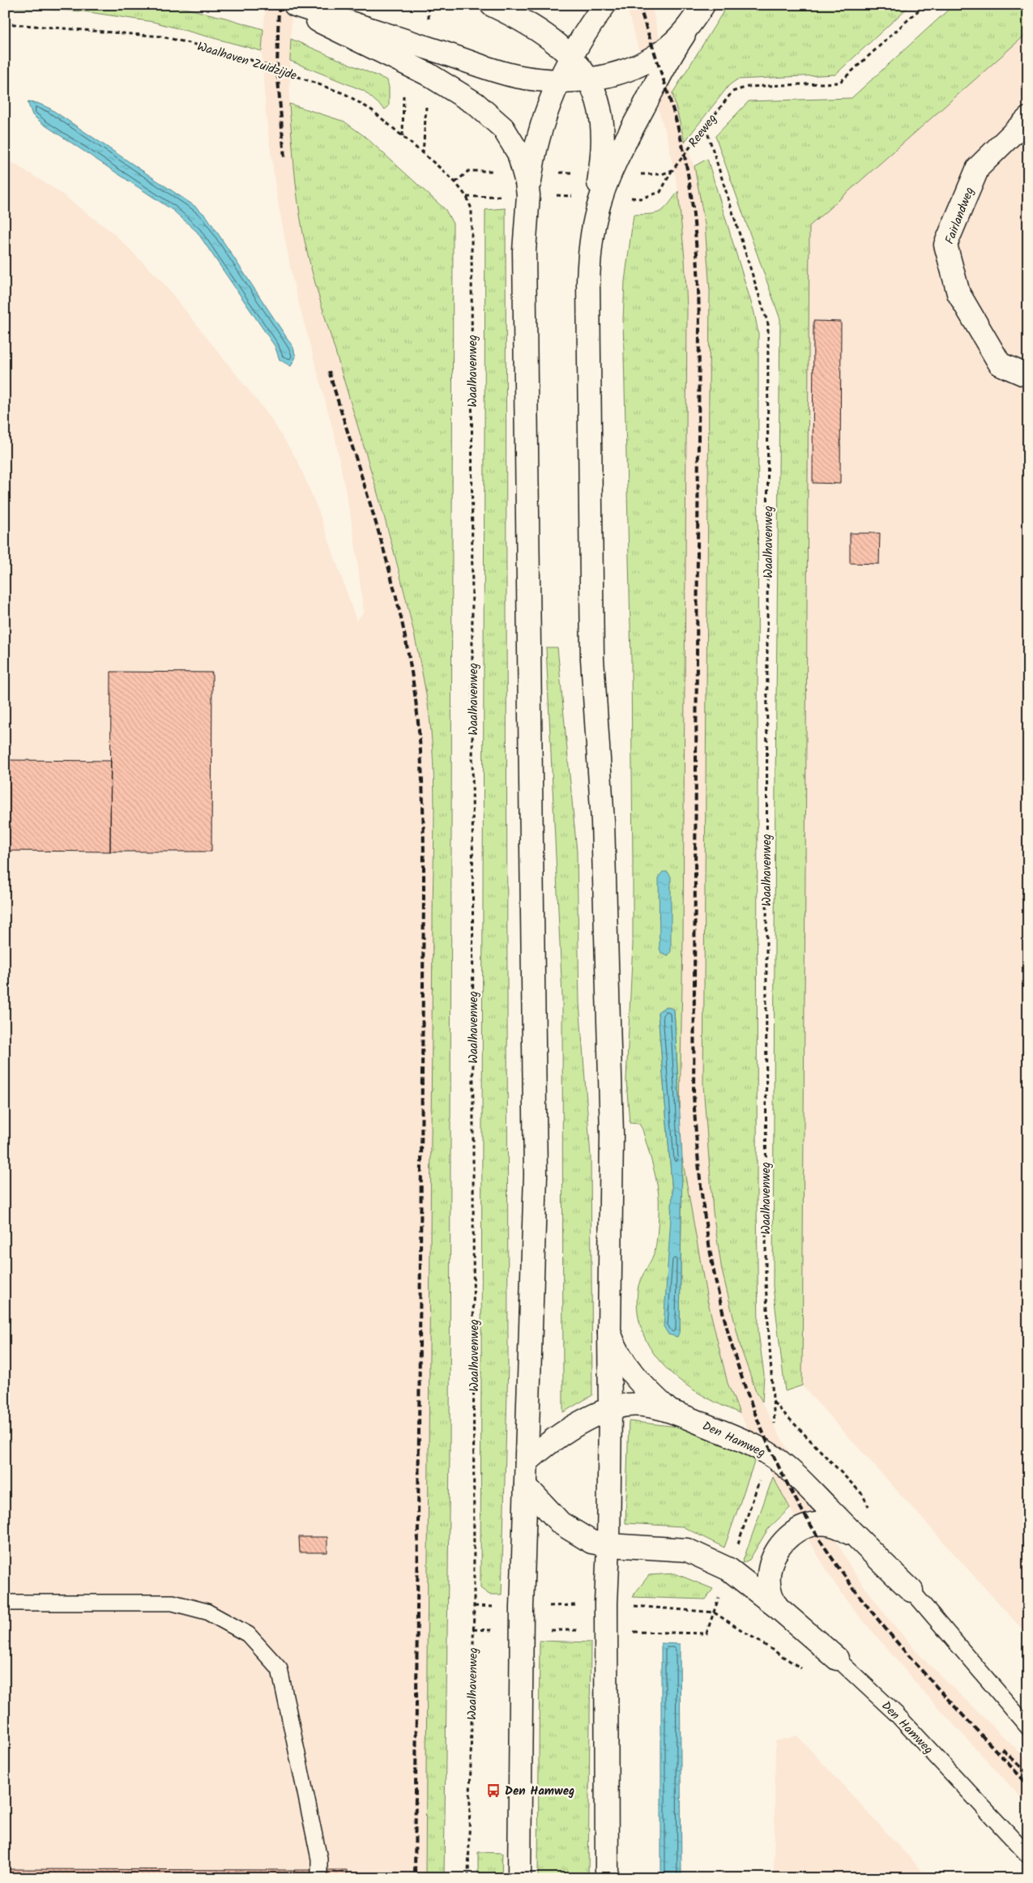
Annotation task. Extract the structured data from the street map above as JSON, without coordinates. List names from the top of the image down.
{
  "streets": {
    "street": ["Fairlandweg", "Den Hamweg"],
    "path": ["Waalhaven Zuidzijde", "Reeweg", "Waalhavenweg"]
  },
  "crossings": [
    ["Waalhaven Zuidzijde", "Reeweg"],
    ["Waalhaven Zuidzijde", "Waalhavenweg"],
    ["Reeweg", "Waalhavenweg"],
    ["Waalhavenweg", "Den Hamweg"]
  ],
  "places": {
    "bus stop": ["Den Hamweg"]
  }
}
